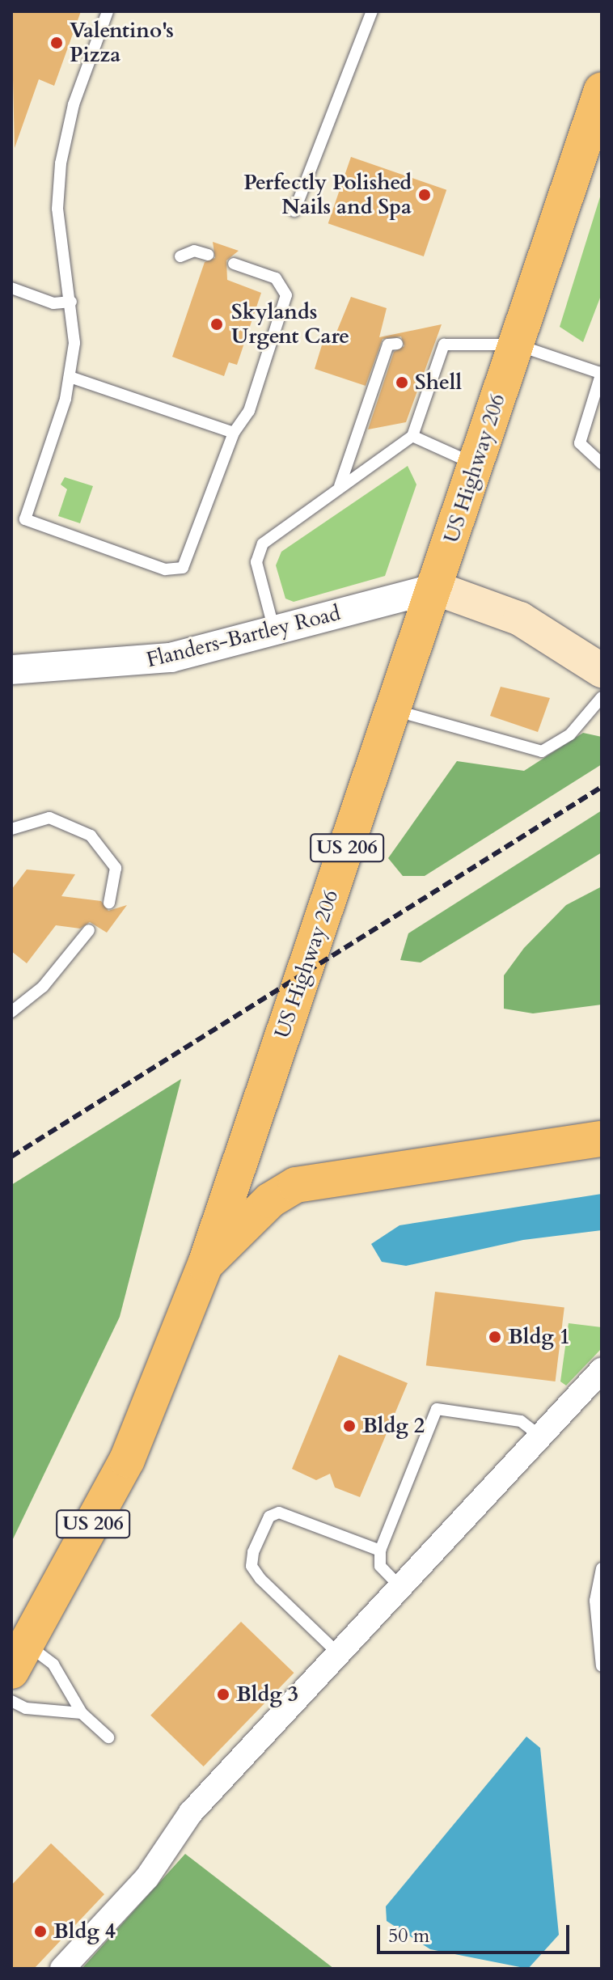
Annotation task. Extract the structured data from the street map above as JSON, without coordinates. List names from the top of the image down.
{
  "streets": {
    "highway": ["US Highway 206", "US 206"],
    "street": ["Flanders-Bartley Road"]
  },
  "crossings": [
    ["US Highway 206", "Flanders-Bartley Road"]
  ],
  "places": [
    "Valentino's Pizza",
    "Perfectly Polished Nails and Spa",
    "Skylands Urgent Care",
    "Shell",
    "Bldg 1",
    "Bldg 2",
    "Bldg 3",
    "Bldg 4"
  ],
  "scale_bar": "50 m"
}
